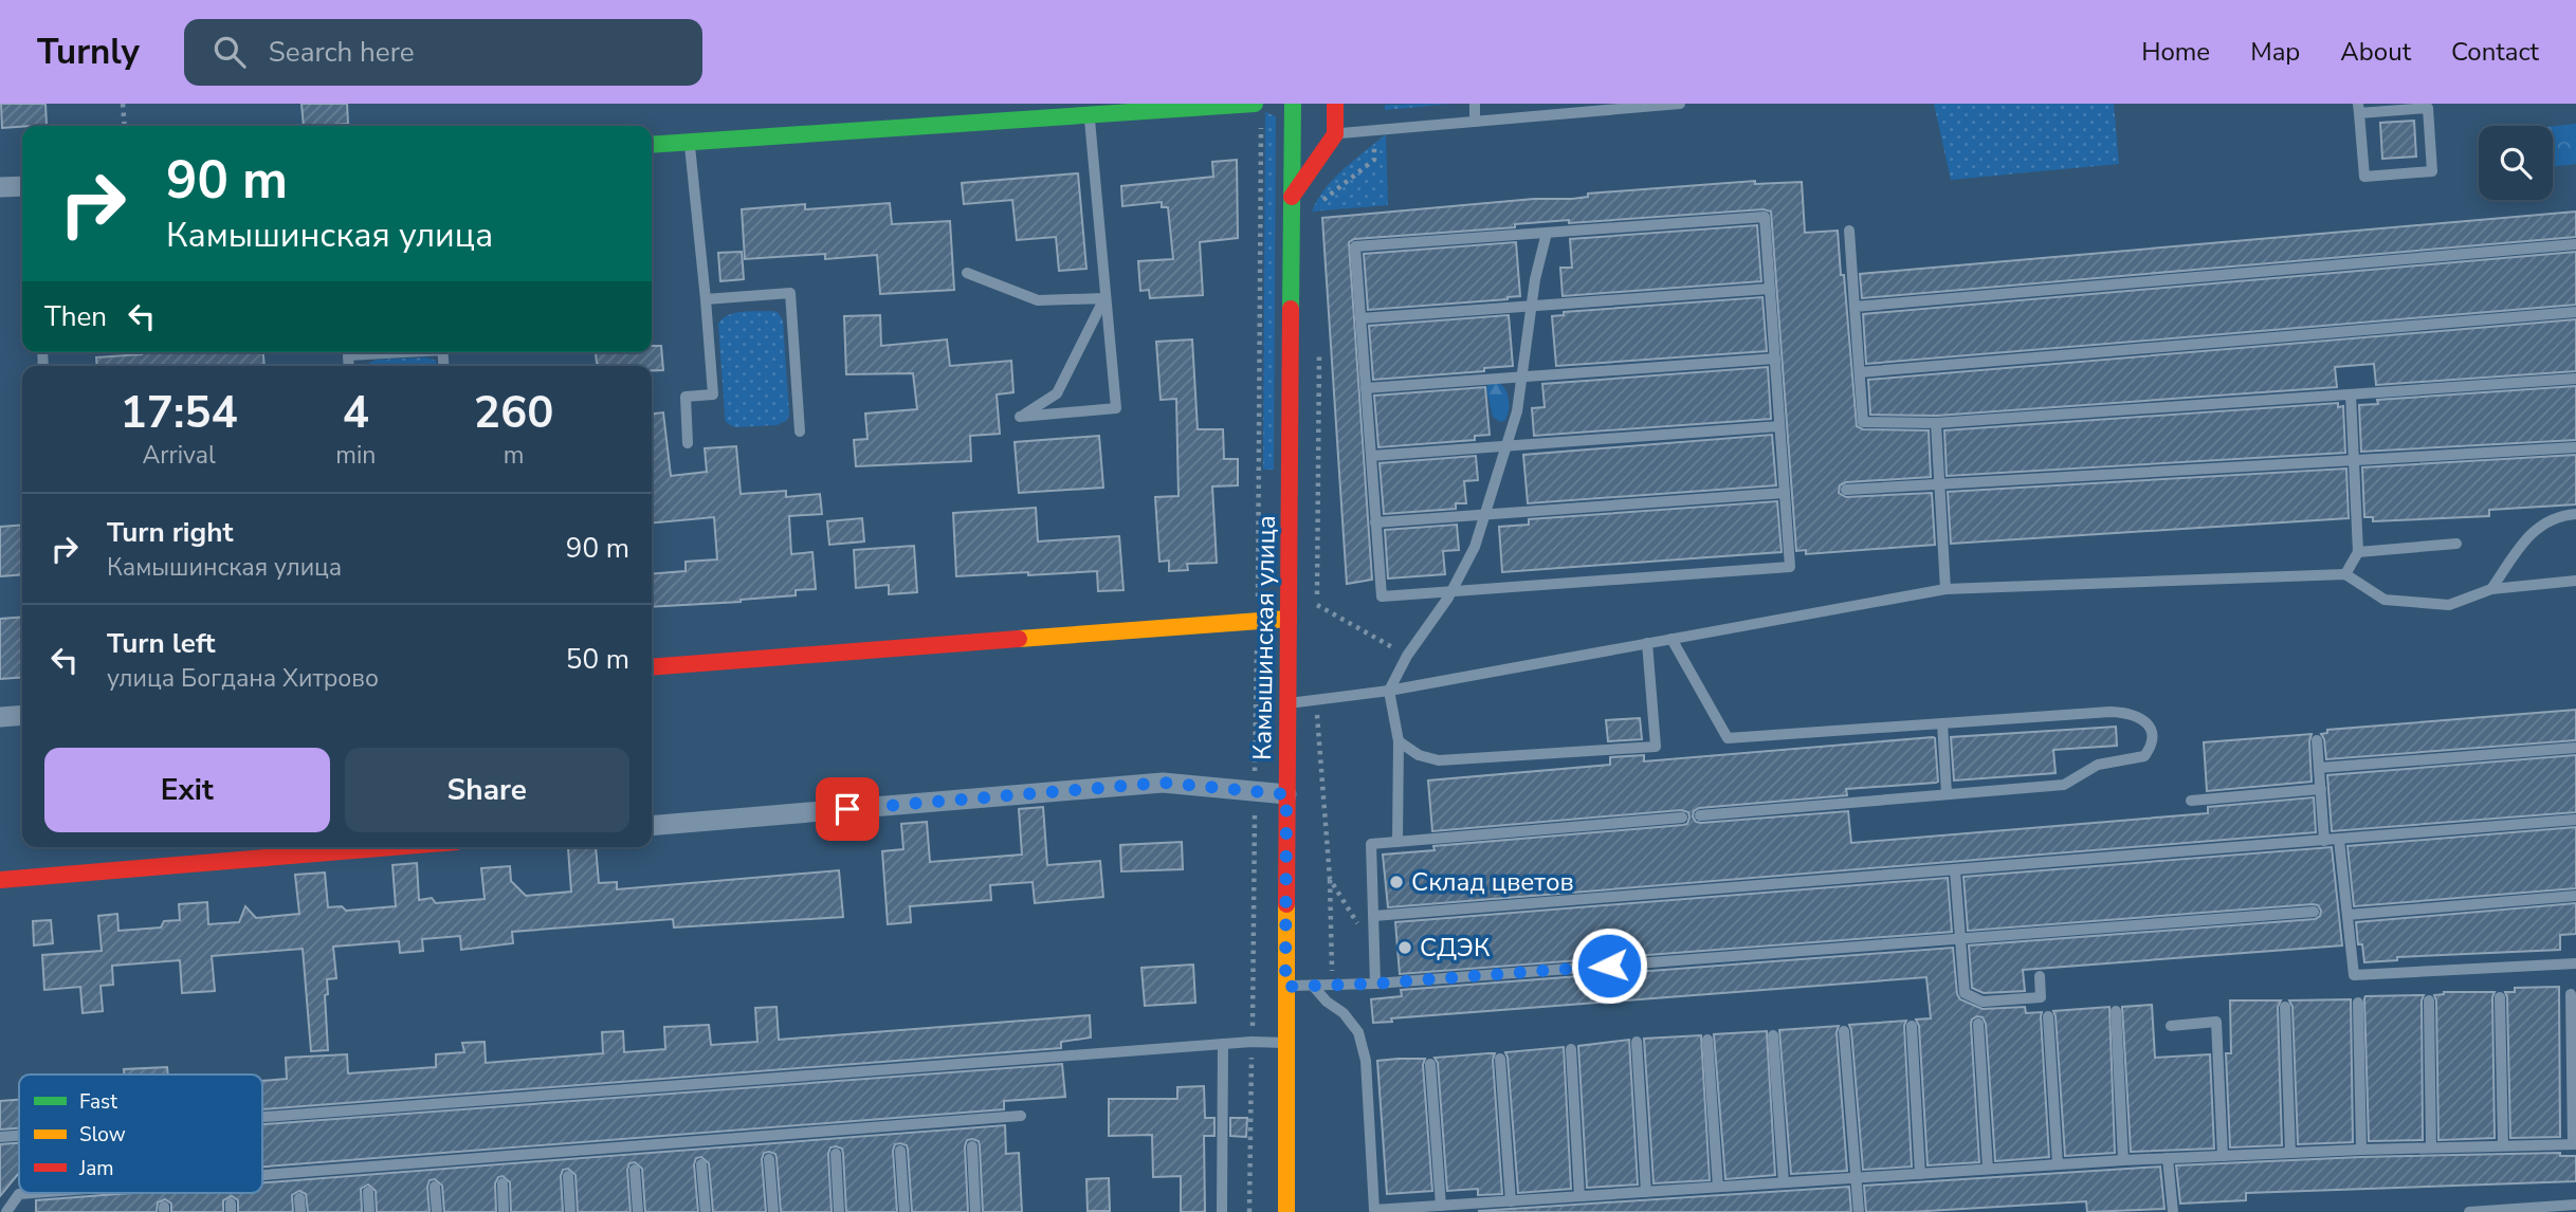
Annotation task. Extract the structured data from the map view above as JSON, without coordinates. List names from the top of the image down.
{
  "streets": {
    "street": ["Камышинская улица"]
  },
  "places": ["Склад цветов", "СДЭК"],
  "legend": ["Fast", "Slow", "Jam"],
  "page": {
    "header": "Turnly",
    "search": "Search here",
    "nav": [
      "Home",
      "Map",
      "About",
      "Contact"
    ],
    "turn": ["90 m", "Камышинская улица"],
    "then": "Then",
    "eta": [
      "17:54",
      "Arrival",
      "4",
      "min",
      "260",
      "m"
    ],
    "list": [
      {
        "name": "Turn right",
        "note": "Камышинская улица",
        "value": "90 m"
      },
      {
        "name": "Turn left",
        "note": "улица Богдана Хитрово",
        "value": "50 m"
      }
    ],
    "buttons": ["Exit", "Share"]
  }
}
